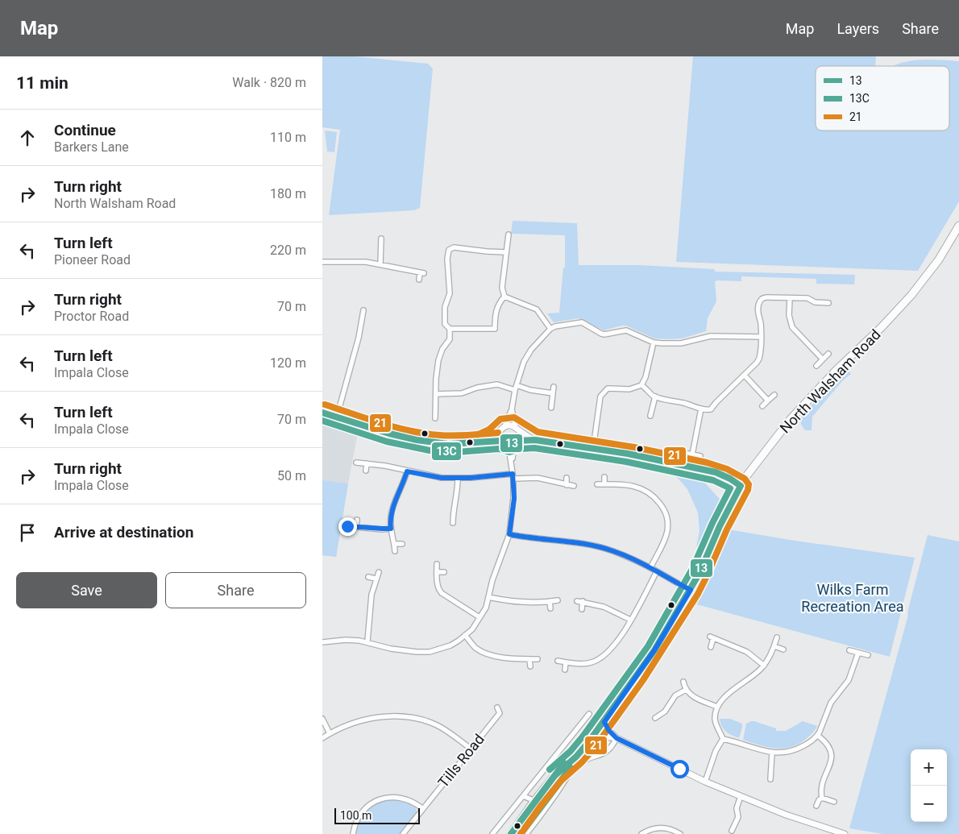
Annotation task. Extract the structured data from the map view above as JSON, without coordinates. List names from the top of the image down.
{
  "streets": {
    "main road": ["North Walsham Road"],
    "street": ["Tills Road"]
  },
  "parks": ["Wilks Farm Recreation Area"],
  "lines": ["transit line 21", "transit line 13", "transit line 13C"],
  "legend": ["13", "13C", "21"],
  "scale_bar": "100 m",
  "page": {
    "header": "Map",
    "nav": ["Map", "Layers", "Share"],
    "heading": ["11 min", "Walk · 820 m"],
    "list": [
      ["Continue", "Barkers Lane", "110 m"],
      ["Turn right", "North Walsham Road", "180 m"],
      ["Turn left", "Pioneer Road", "220 m"],
      ["Turn right", "Proctor Road", "70 m"],
      ["Turn left", "Impala Close", "120 m"],
      ["Turn left", "Impala Close", "70 m"],
      ["Turn right", "Impala Close", "50 m"],
      "Arrive at destination"
    ],
    "buttons": ["Save", "Share"],
    "map_buttons": ["+", "−"],
    "scale": "100 m"
  }
}
